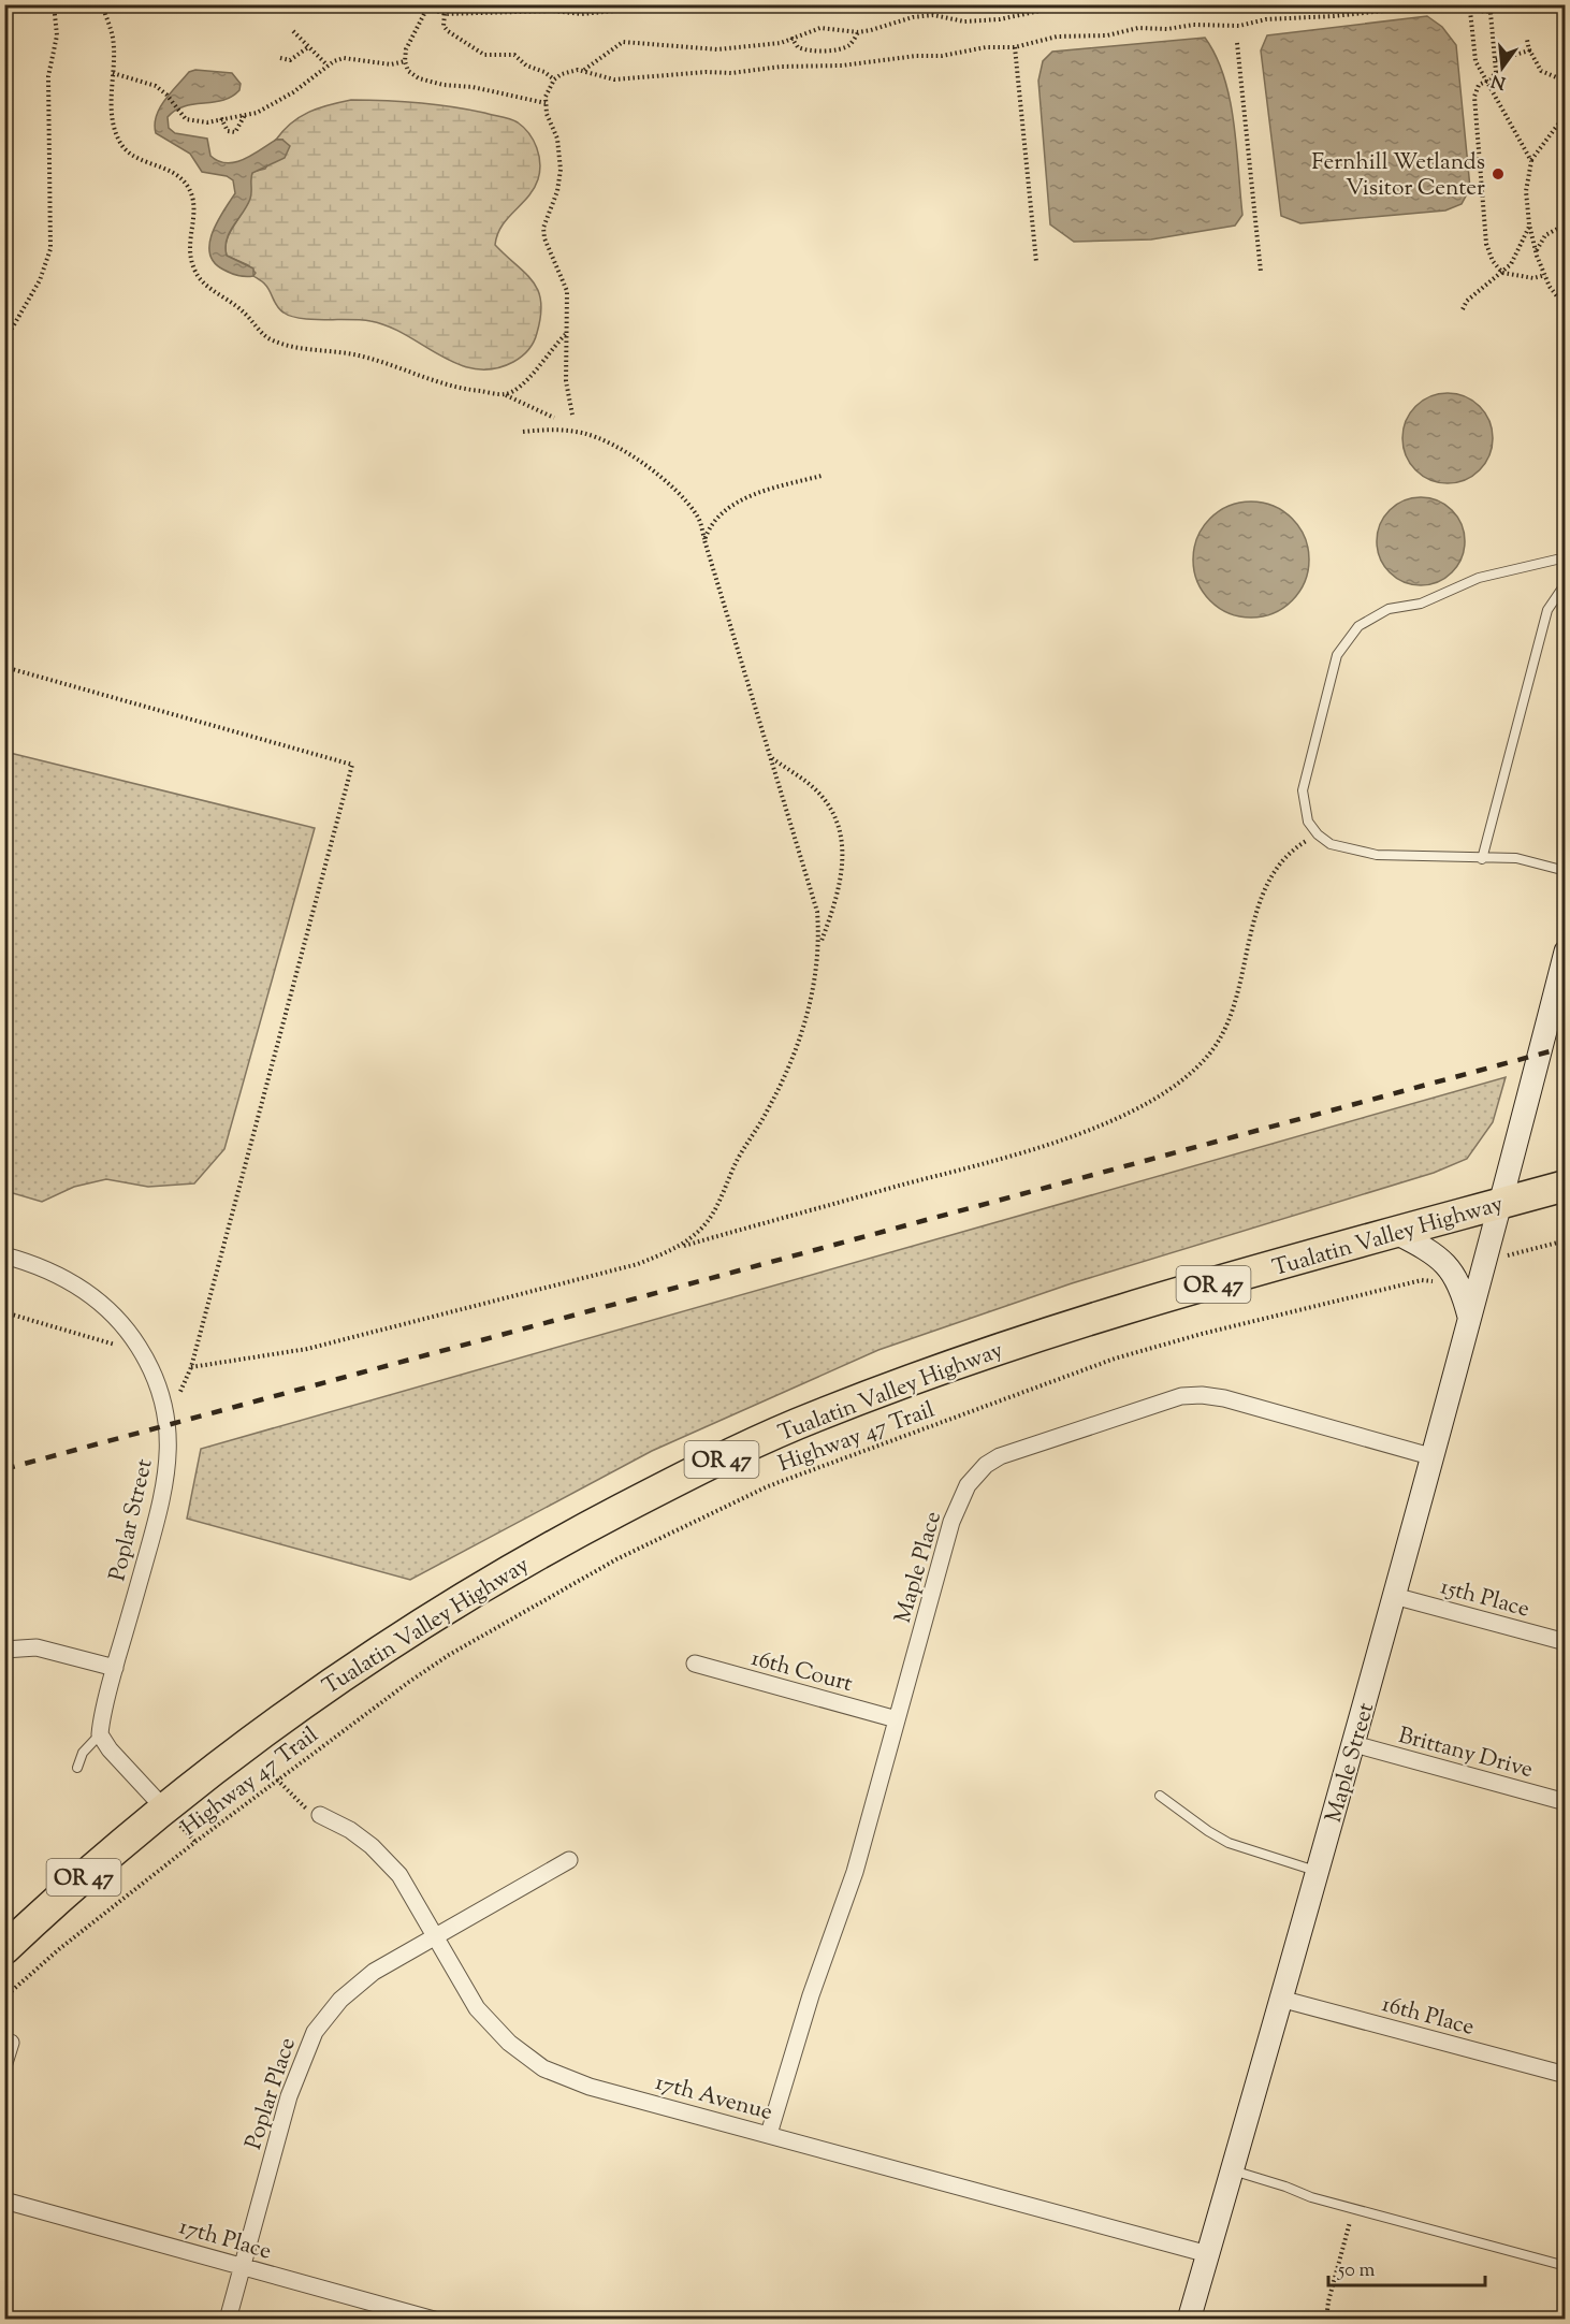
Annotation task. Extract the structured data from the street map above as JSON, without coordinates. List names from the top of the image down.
{
  "streets": {
    "highway": ["Tualatin Valley Highway", "OR 47"],
    "street": [
      "Poplar Street",
      "Maple Place",
      "15th Place",
      "16th Court",
      "Brittany Drive",
      "Maple Street",
      "16th Place",
      "Poplar Place",
      "17th Avenue",
      "17th Place"
    ],
    "path": ["Highway 47 Trail"]
  },
  "crossings": [
    ["Tualatin Valley Highway", "Maple Street"],
    ["Maple Place", "16th Court"],
    ["Maple Place", "Maple Street"],
    ["Maple Place", "17th Avenue"],
    ["15th Place", "Maple Street"],
    ["Brittany Drive", "Maple Street"],
    ["Maple Street", "16th Place"],
    ["Maple Street", "17th Avenue"],
    ["Poplar Place", "17th Avenue"],
    ["Poplar Place", "17th Place"]
  ],
  "places": ["Fernhill Wetlands Visitor Center"],
  "scale_bar": "50 m",
  "north": "bottom"
}
